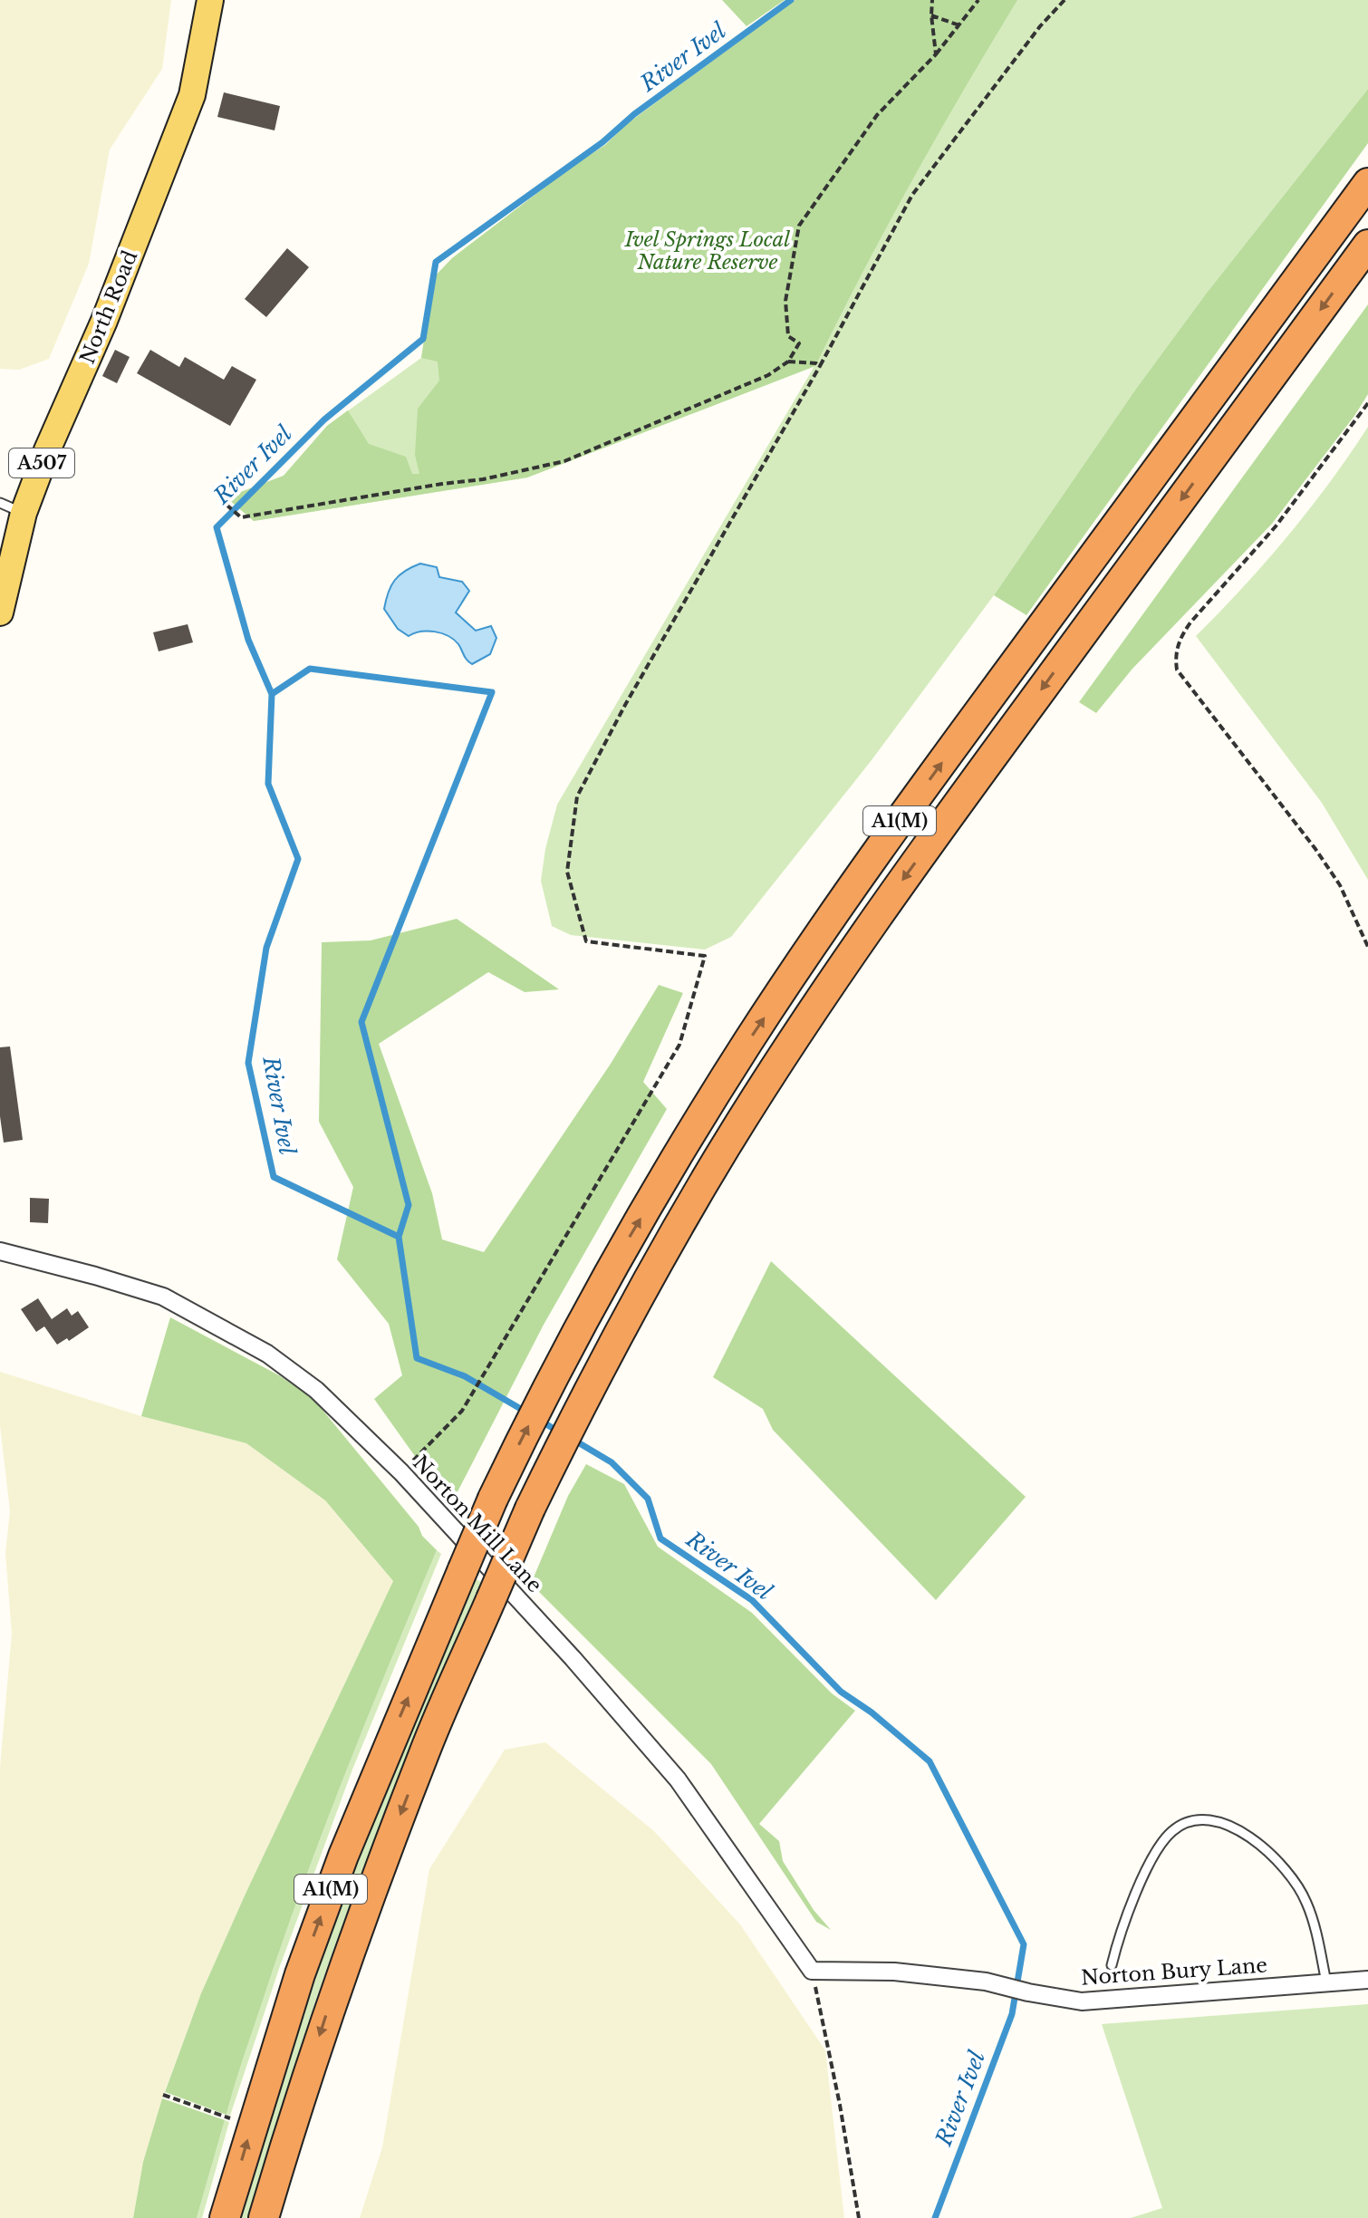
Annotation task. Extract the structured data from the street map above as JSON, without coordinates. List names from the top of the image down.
{
  "streets": {
    "highway": ["A1(M)"],
    "main road": ["North Road", "A507"],
    "street": ["Norton Mill Lane", "Norton Bury Lane"]
  },
  "crossings": [
    ["Norton Mill Lane", "Norton Bury Lane"]
  ],
  "water": ["River Ivel"],
  "parks": ["Ivel Springs Local Nature Reserve"]
}
